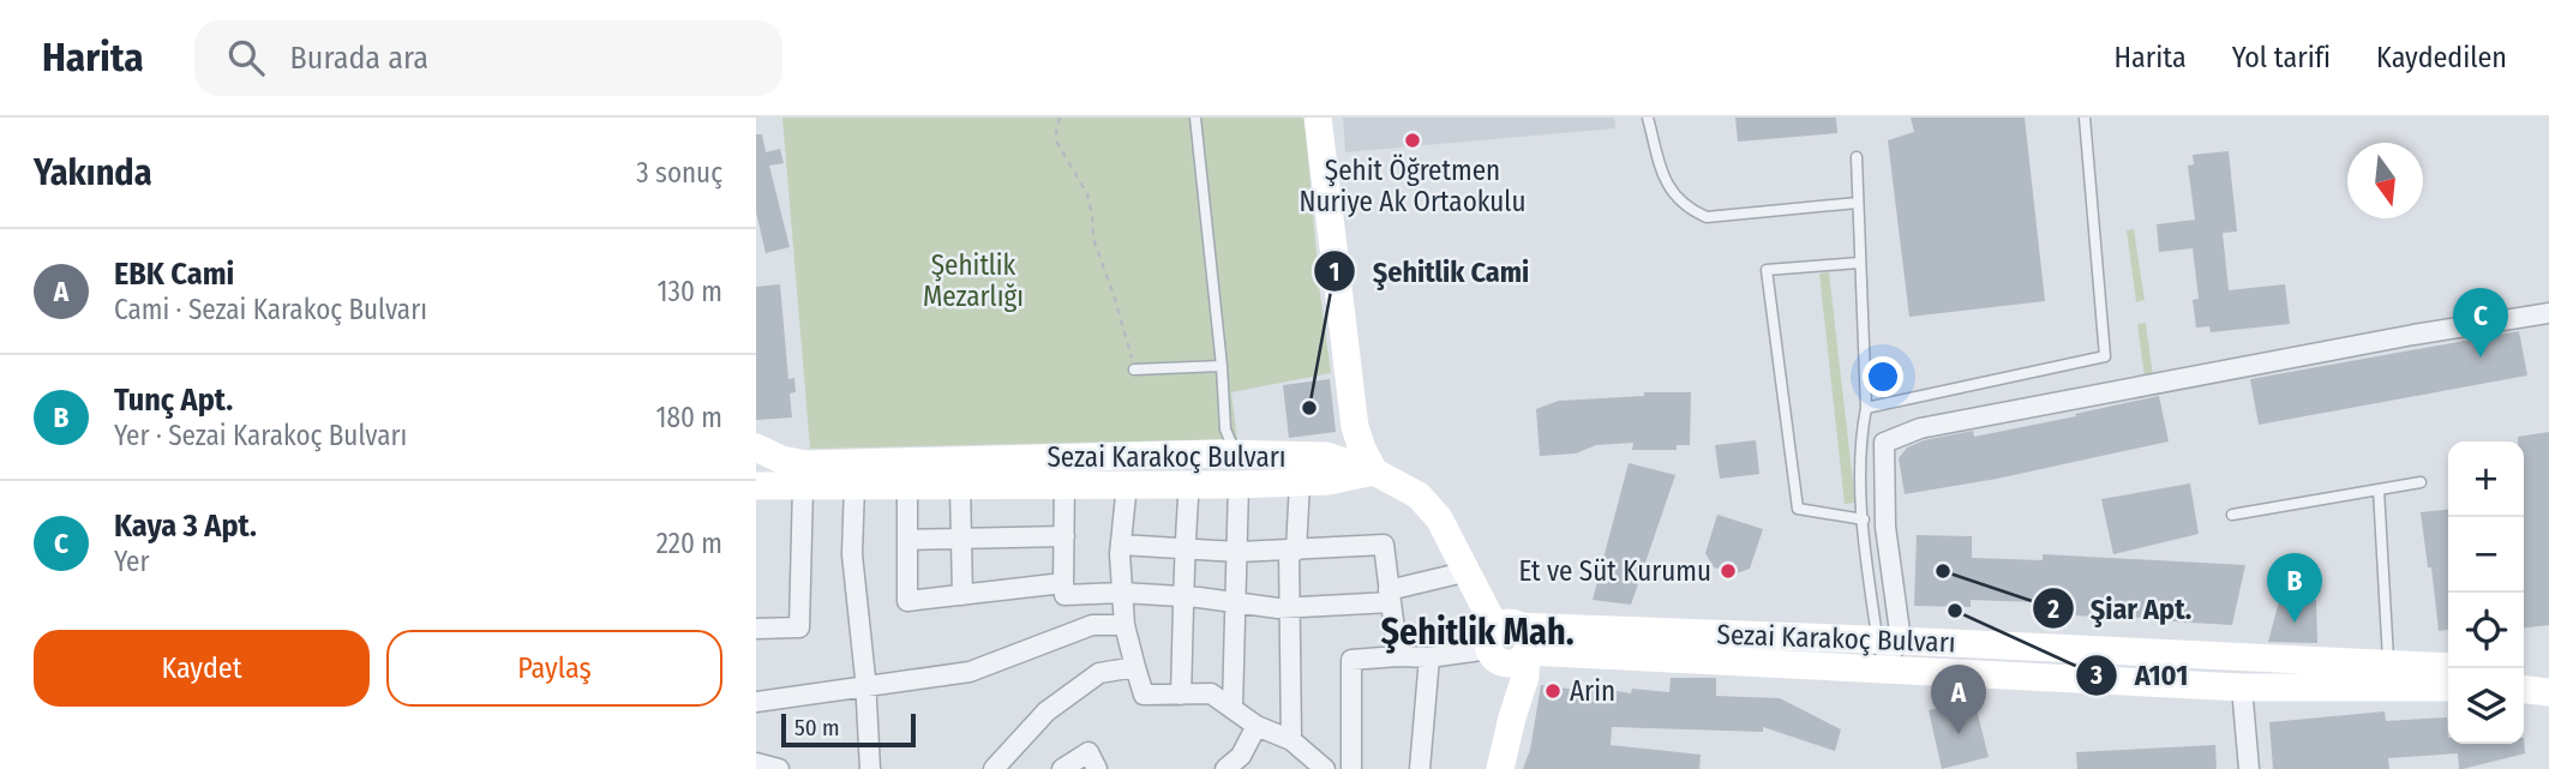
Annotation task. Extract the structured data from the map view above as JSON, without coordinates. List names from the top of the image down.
{
  "streets": {
    "street": ["Sezai Karakoç Bulvarı"]
  },
  "districts": ["Şehitlik Mah."],
  "parks": ["Şehitlik Mezarlığı"],
  "places": [
    "Şehit Öğretmen Nuriye Ak Ortaokulu",
    "Şehitlik Cami",
    "Et ve Süt Kurumu",
    "Şiar Apt.",
    "A101",
    "Arin"
  ],
  "scale_bar": "50 m",
  "north": "bottom",
  "page": {
    "header": "Harita",
    "search": "Burada ara",
    "nav": ["Harita", "Yol tarifi", "Kaydedilen"],
    "heading": ["Yakında", "3 sonuç"],
    "list": [
      {
        "mark": "A",
        "name": "EBK Cami",
        "note": "Cami · Sezai Karakoç Bulvarı",
        "value": "130 m"
      },
      {
        "mark": "B",
        "name": "Tunç Apt.",
        "note": "Yer · Sezai Karakoç Bulvarı",
        "value": "180 m"
      },
      {
        "mark": "C",
        "name": "Kaya 3 Apt.",
        "note": "Yer",
        "value": "220 m"
      }
    ],
    "pins": ["C", "B", "A"],
    "map_buttons": ["+", "−"],
    "buttons": ["Kaydet", "Paylaş"],
    "scale": "50 m"
  }
}
